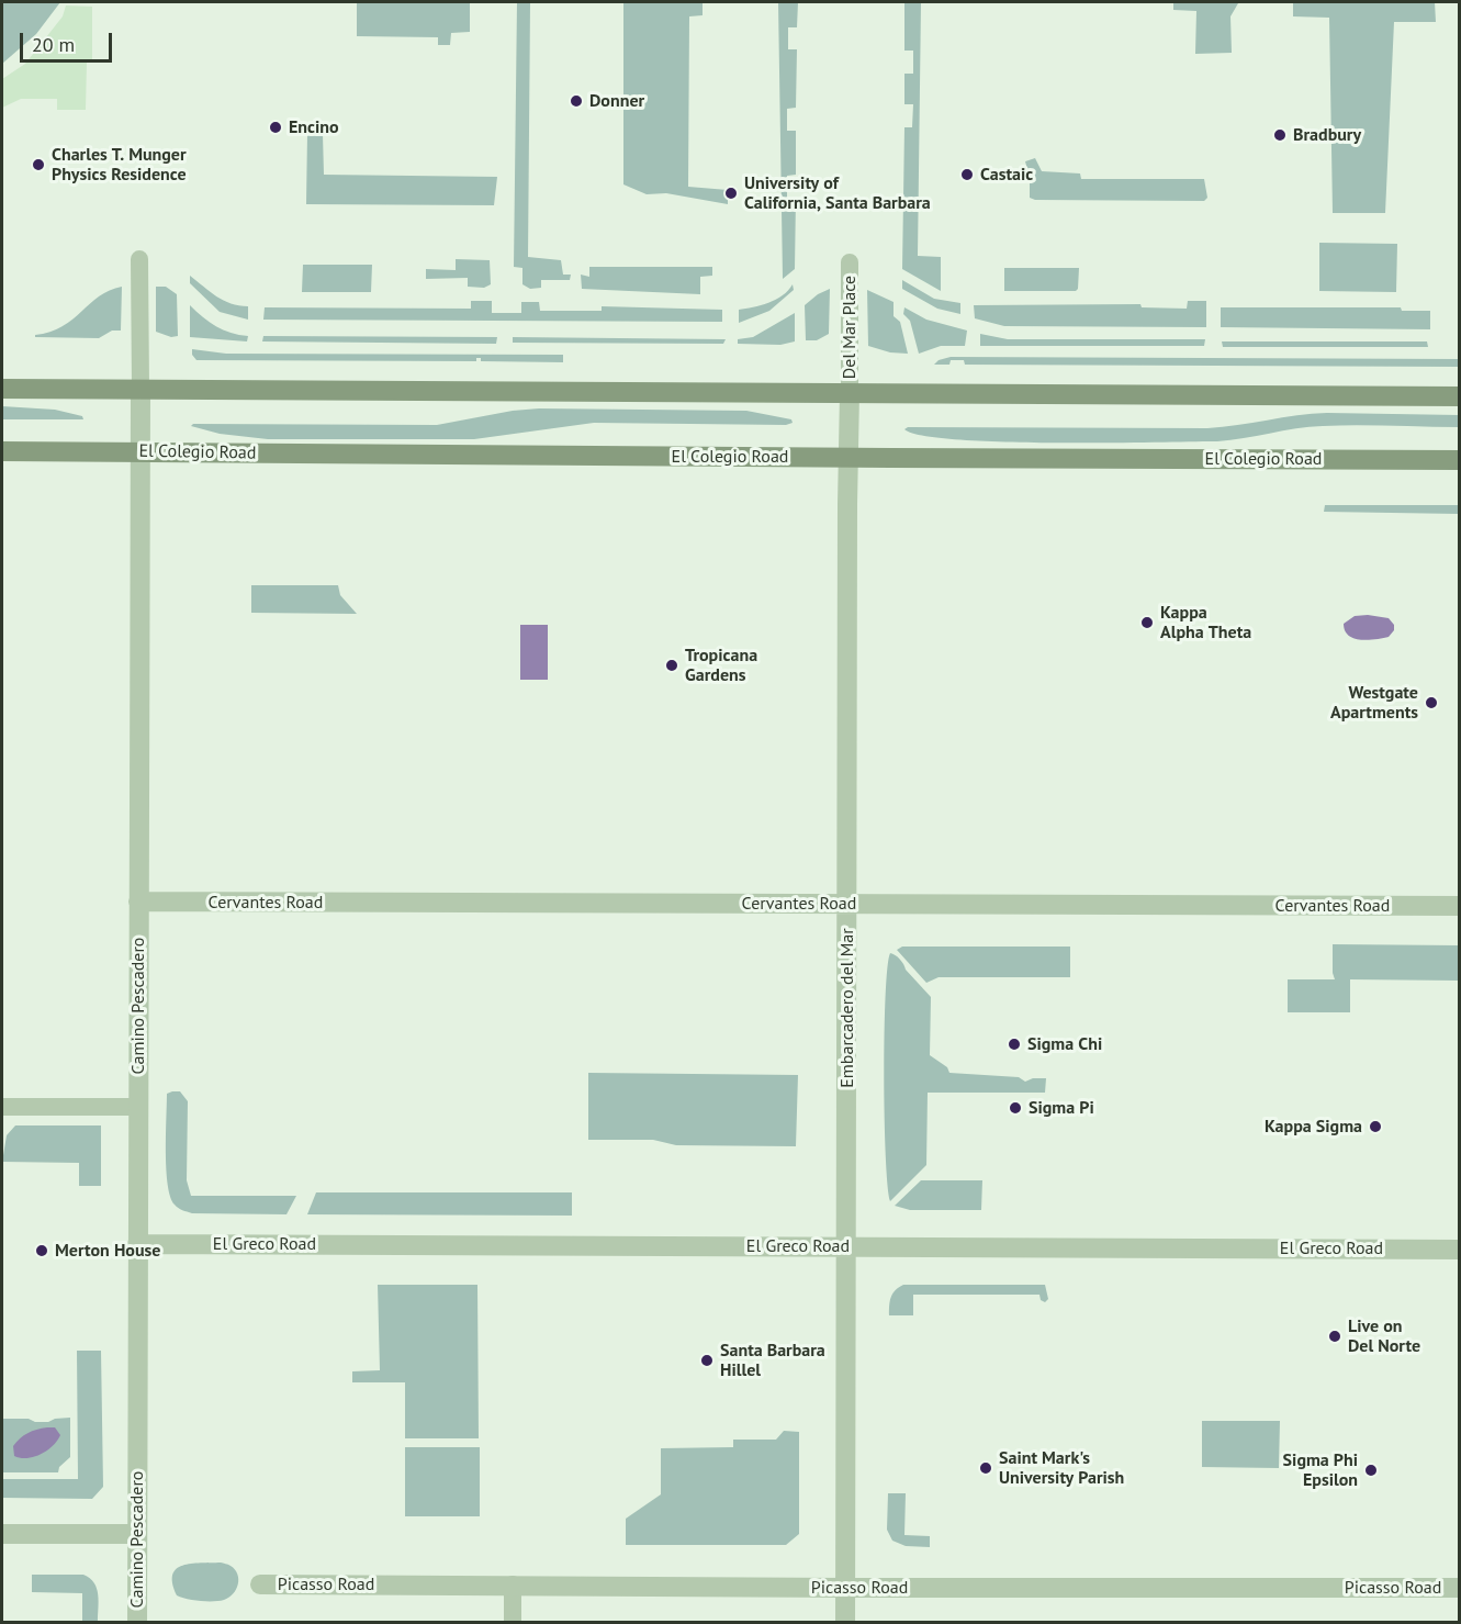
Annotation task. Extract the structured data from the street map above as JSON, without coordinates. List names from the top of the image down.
{
  "streets": {
    "main road": ["El Colegio Road"],
    "street": [
      "Cervantes Road",
      "Camino Pescadero",
      "Embarcadero del Mar",
      "El Greco Road",
      "Picasso Road"
    ],
    "lane": ["Del Mar Place"]
  },
  "crossings": [
    ["Del Mar Place", "Embarcadero del Mar"],
    ["El Colegio Road", "Camino Pescadero"],
    ["El Colegio Road", "Embarcadero del Mar"],
    ["Cervantes Road", "Camino Pescadero"],
    ["Cervantes Road", "Embarcadero del Mar"],
    ["Camino Pescadero", "El Greco Road"],
    ["Embarcadero del Mar", "El Greco Road"],
    ["Embarcadero del Mar", "Picasso Road"]
  ],
  "places": [
    "Donner",
    "Encino",
    "Bradbury",
    "Charles T. Munger Physics Residence",
    "Castaic",
    "University of California, Santa Barbara",
    "Kappa Alpha Theta",
    "Tropicana Gardens",
    "Westgate Apartments",
    "Sigma Chi",
    "Sigma Pi",
    "Kappa Sigma",
    "Merton House",
    "Live on Del Norte",
    "Santa Barbara Hillel",
    "Saint Mark's University Parish",
    "Sigma Phi Epsilon"
  ],
  "scale_bar": "20 m"
}
